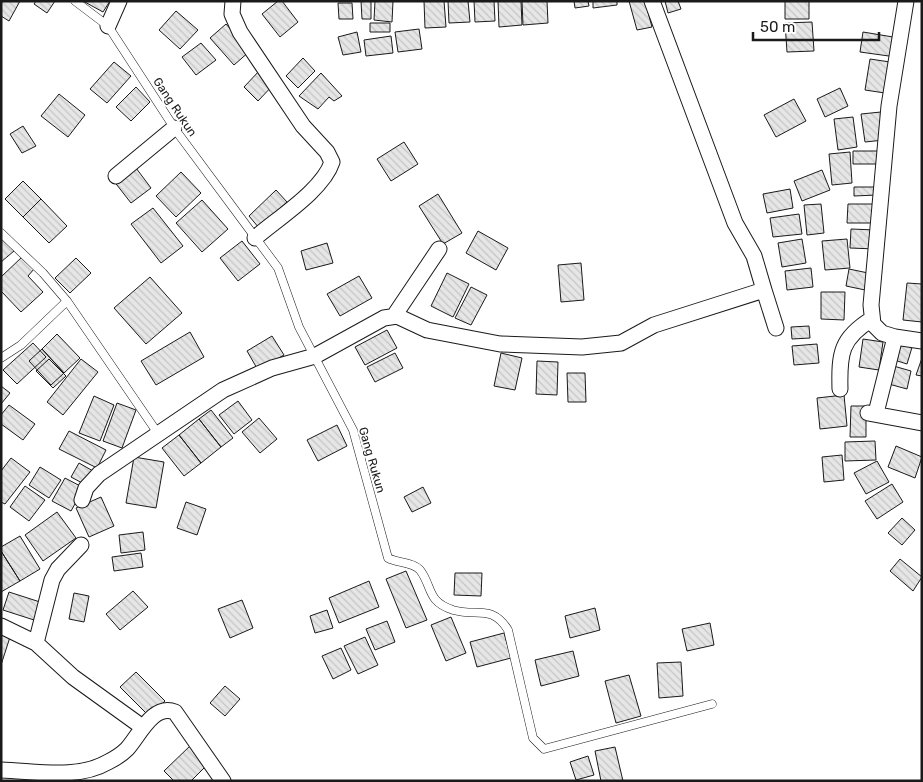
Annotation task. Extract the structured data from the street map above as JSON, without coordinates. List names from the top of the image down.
{
  "streets": {
    "lane": ["Gang Rukun"]
  },
  "scale_bar": "50 m"
}
